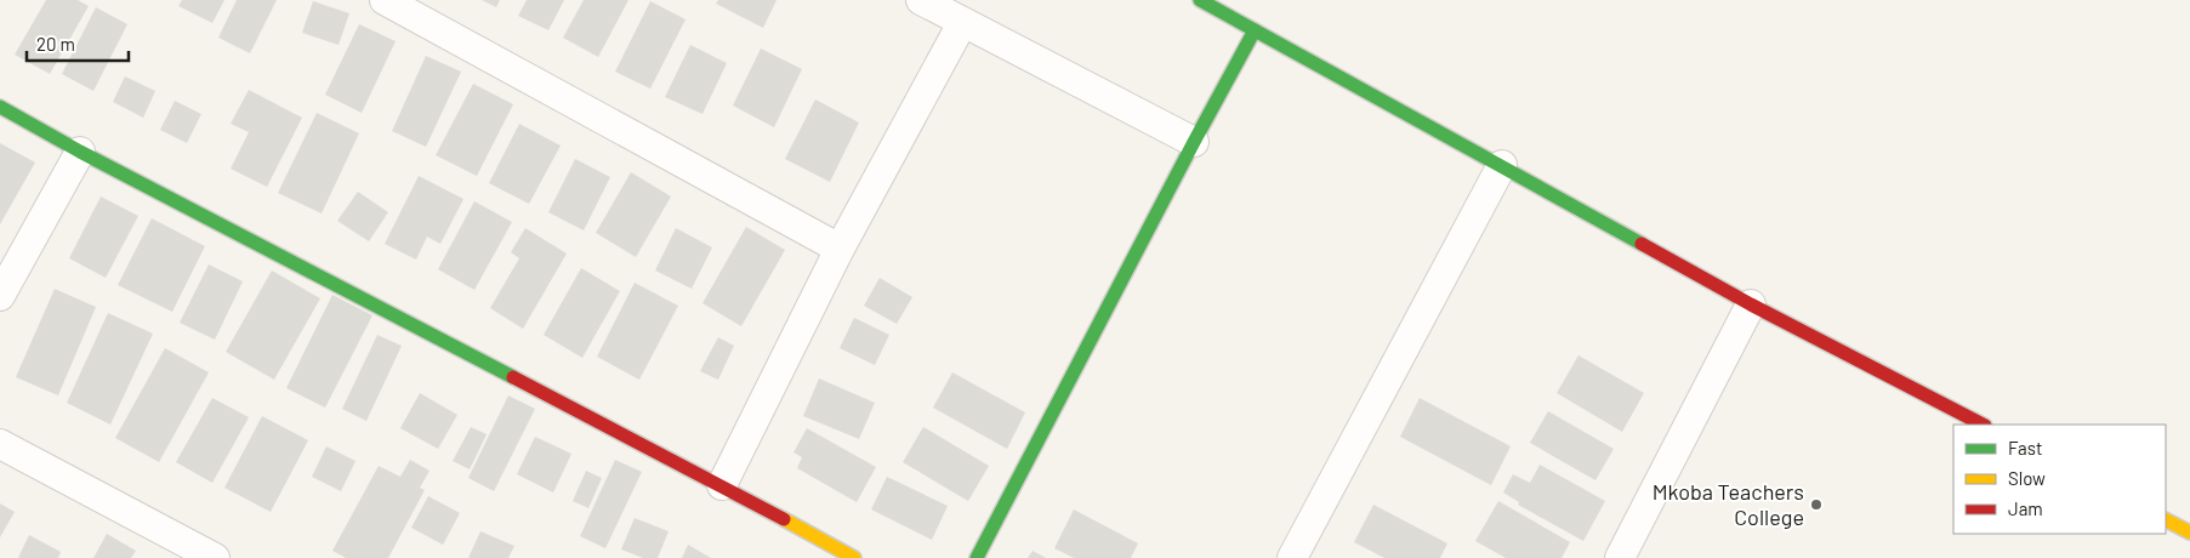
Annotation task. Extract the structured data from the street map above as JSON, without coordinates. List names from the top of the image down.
{
  "places": ["Mkoba Teachers College"],
  "legend": ["Fast", "Slow", "Jam"],
  "scale_bar": "20 m"
}
